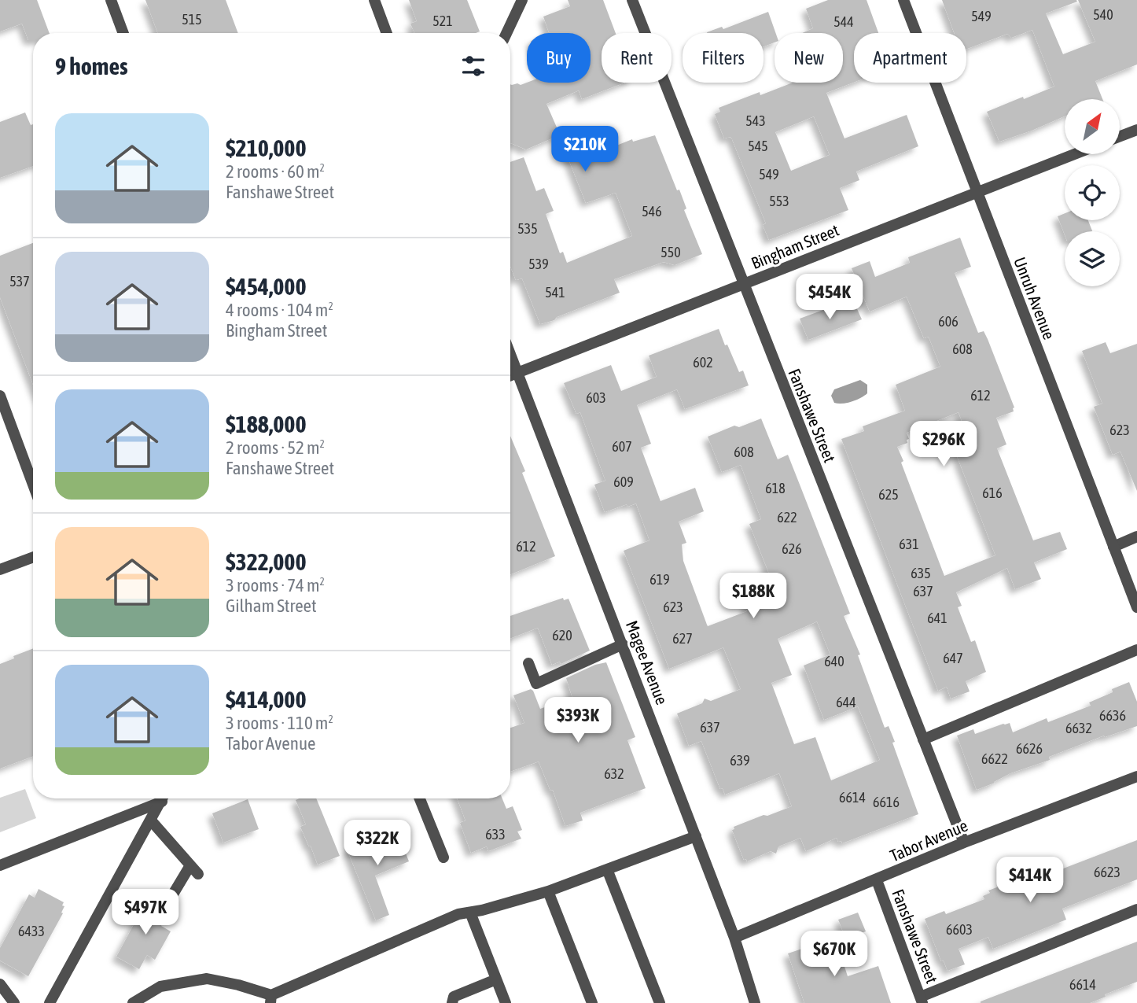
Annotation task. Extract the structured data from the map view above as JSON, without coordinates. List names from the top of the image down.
{
  "streets": {
    "street": [
      "Bingham Street",
      "Unruh Avenue",
      "Fanshawe Street",
      "Magee Avenue",
      "Tabor Avenue"
    ]
  },
  "crossings": [
    ["Bingham Street", "Unruh Avenue"],
    ["Bingham Street", "Fanshawe Street"],
    ["Bingham Street", "Magee Avenue"],
    ["Fanshawe Street", "Tabor Avenue"],
    ["Magee Avenue", "Tabor Avenue"]
  ],
  "house_numbers": [
    "540",
    "549",
    "515",
    "521",
    "544",
    "543",
    "545",
    "549",
    "553",
    "546",
    "535",
    "550",
    "539",
    "537",
    "541",
    "606",
    "608",
    "602",
    "612",
    "603",
    "623",
    "607",
    "608",
    "609",
    "618",
    "616",
    "625",
    "622",
    "631",
    "612",
    "626",
    "635",
    "619",
    "637",
    "623",
    "641",
    "620",
    "627",
    "647",
    "640",
    "644",
    "6636",
    "637",
    "6632",
    "6626",
    "6622",
    "639",
    "632",
    "6614",
    "6616",
    "633",
    "6623",
    "6603",
    "6433",
    "6614"
  ],
  "north": "top right",
  "page": {
    "chip": [
      "Buy",
      "Rent",
      "Filters",
      "New",
      "Apartment"
    ],
    "heading": "9 homes",
    "list": [
      {
        "name": "$210,000",
        "note": "2 rooms · 60 m² · Fanshawe Street"
      },
      {
        "name": "$454,000",
        "note": "4 rooms · 104 m² · Bingham Street"
      },
      {
        "name": "$188,000",
        "note": "2 rooms · 52 m² · Fanshawe Street"
      },
      {
        "name": "$322,000",
        "note": "3 rooms · 74 m² · Gilham Street"
      },
      {
        "name": "$414,000",
        "note": "3 rooms · 110 m² · Tabor Avenue"
      }
    ],
    "price": [
      "$210K",
      "$454K",
      "$296K",
      "$188K",
      "$393K",
      "$322K",
      "$414K",
      "$497K",
      "$670K"
    ]
  }
}
